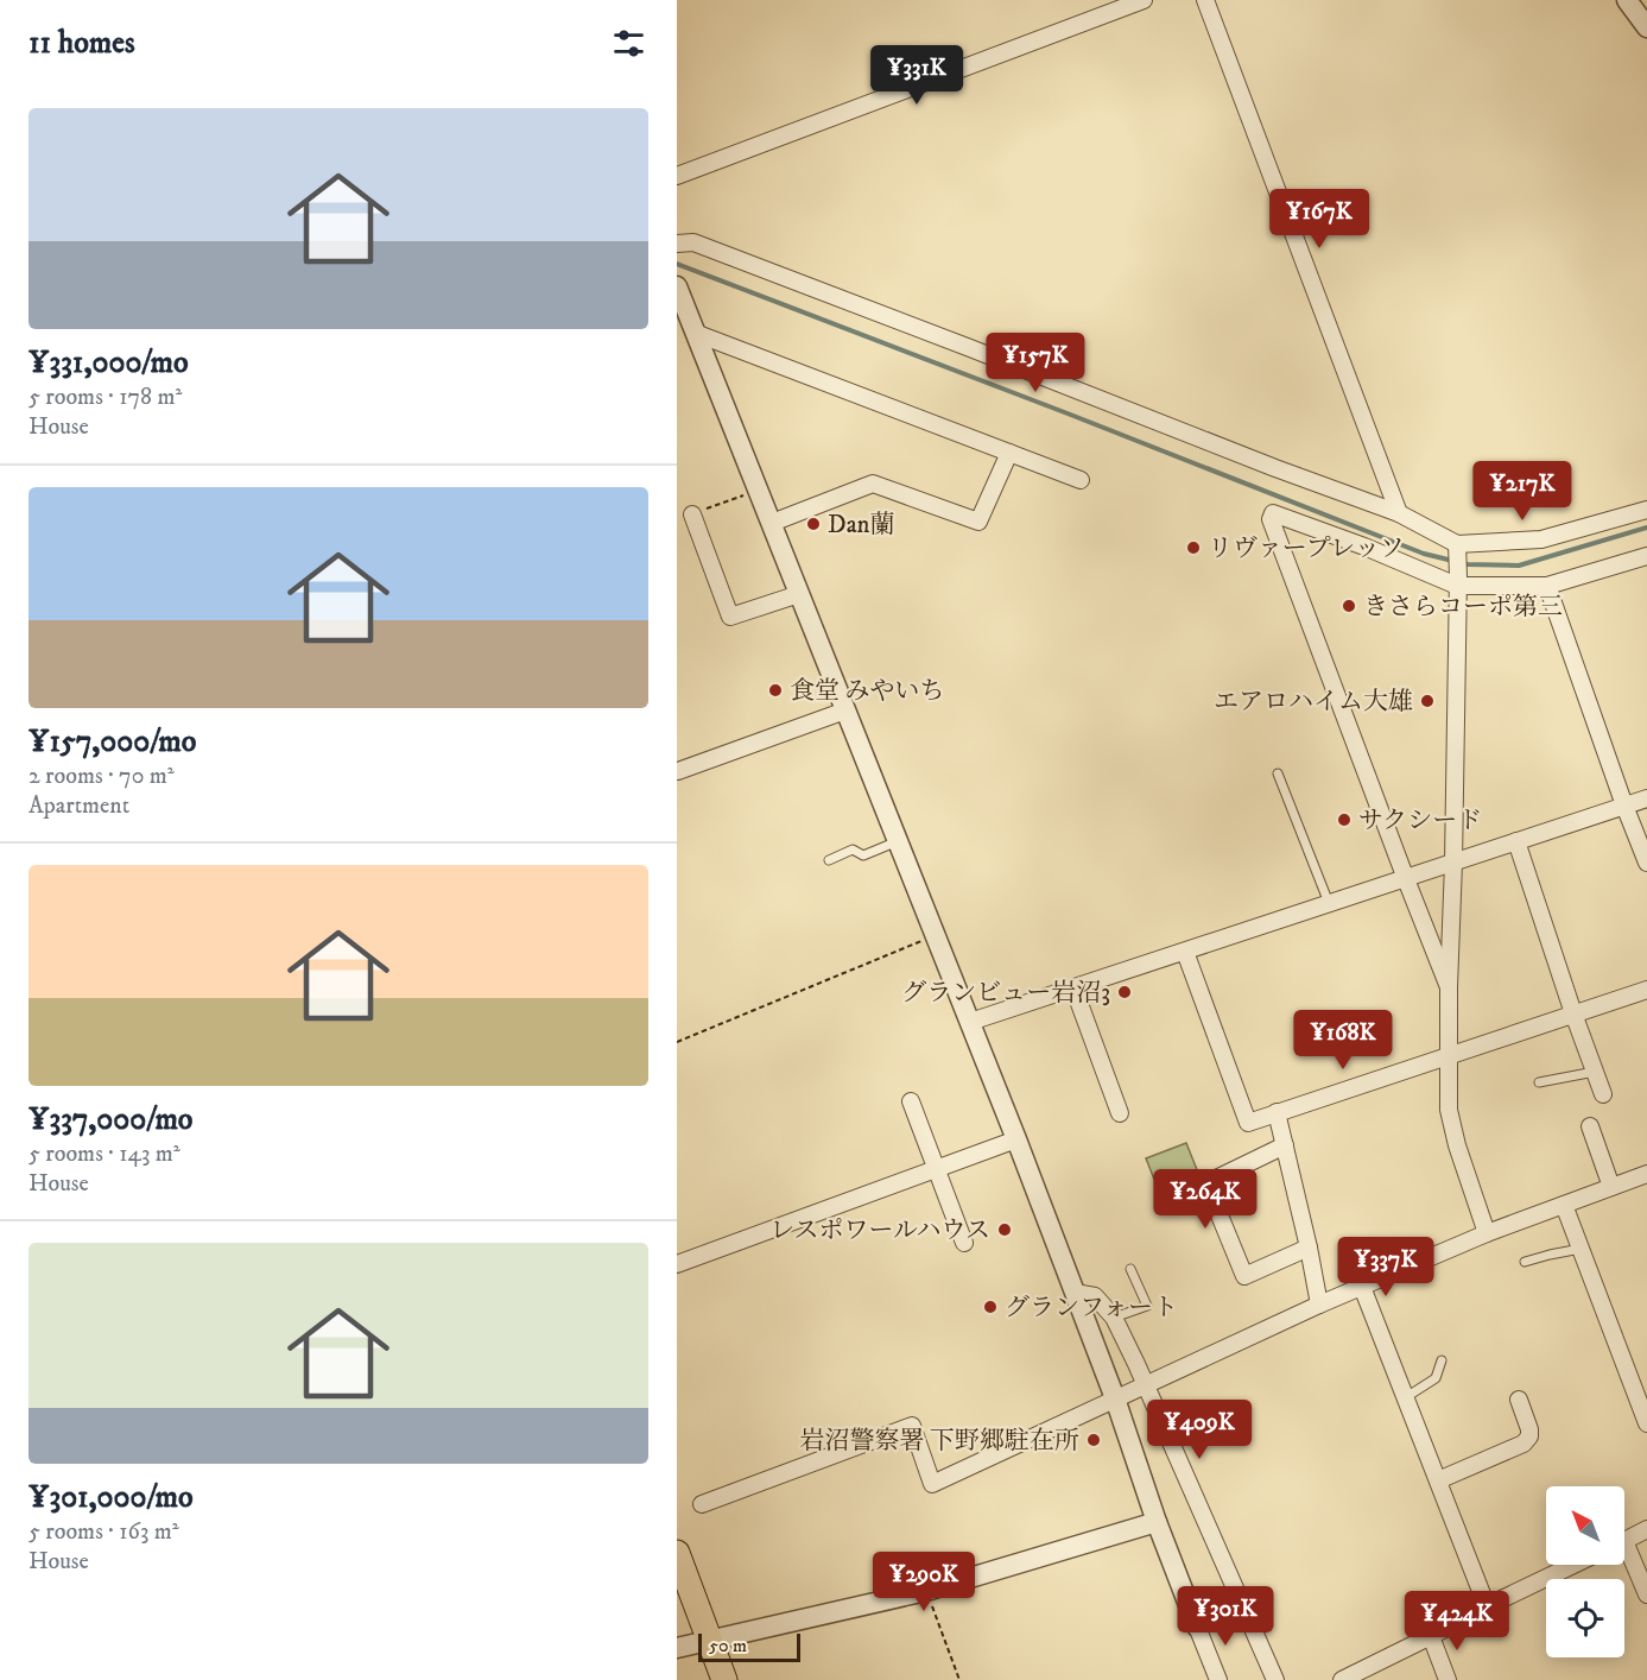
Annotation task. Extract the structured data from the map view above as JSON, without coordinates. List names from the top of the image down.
{
  "places": [
    "Dan蘭",
    "リヴァープレッソ",
    "きさらコーポ第三",
    "食堂 みやいち",
    "エアロハイム大雄",
    "サクシード",
    "グランビュー岩沼3",
    "レスポワールハウス",
    "グランフォート",
    "岩沼警察署 下野郷駐在所"
  ],
  "scale_bar": "50 m",
  "north": "top left",
  "page": {
    "heading": "11 homes",
    "price": [
      "¥331K",
      "¥167K",
      "¥157K",
      "¥217K",
      "¥168K",
      "¥264K",
      "¥337K",
      "¥409K",
      "¥290K",
      "¥301K",
      "¥424K"
    ],
    "list": [
      {
        "name": "¥331,000/mo",
        "note": "5 rooms · 178 m² · House"
      },
      {
        "name": "¥157,000/mo",
        "note": "2 rooms · 70 m² · Apartment"
      },
      {
        "name": "¥337,000/mo",
        "note": "5 rooms · 143 m² · House"
      },
      {
        "name": "¥301,000/mo",
        "note": "5 rooms · 163 m² · House"
      }
    ],
    "scale": "50 m"
  }
}
